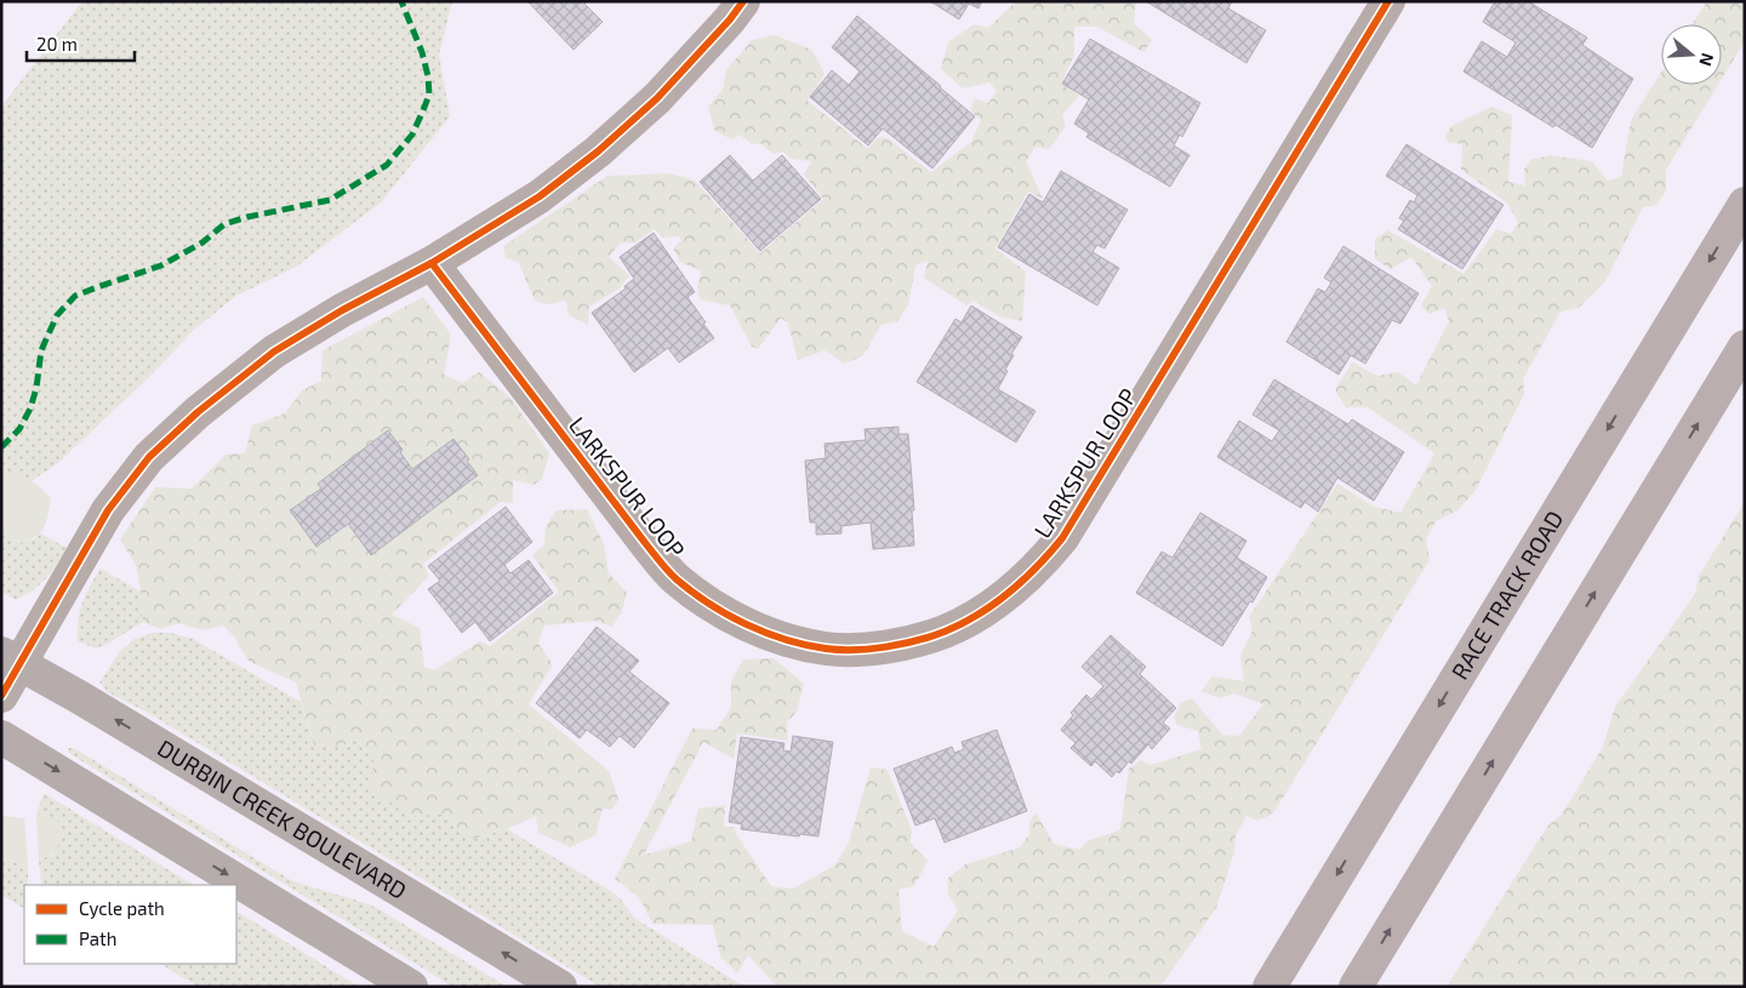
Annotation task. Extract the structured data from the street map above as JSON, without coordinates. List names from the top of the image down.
{
  "streets": {
    "main road": ["RACE TRACK ROAD"],
    "street": ["LARKSPUR LOOP", "DURBIN CREEK BOULEVARD"]
  },
  "legend": ["Cycle path", "Path"],
  "scale_bar": "20 m",
  "north": "right"
}
